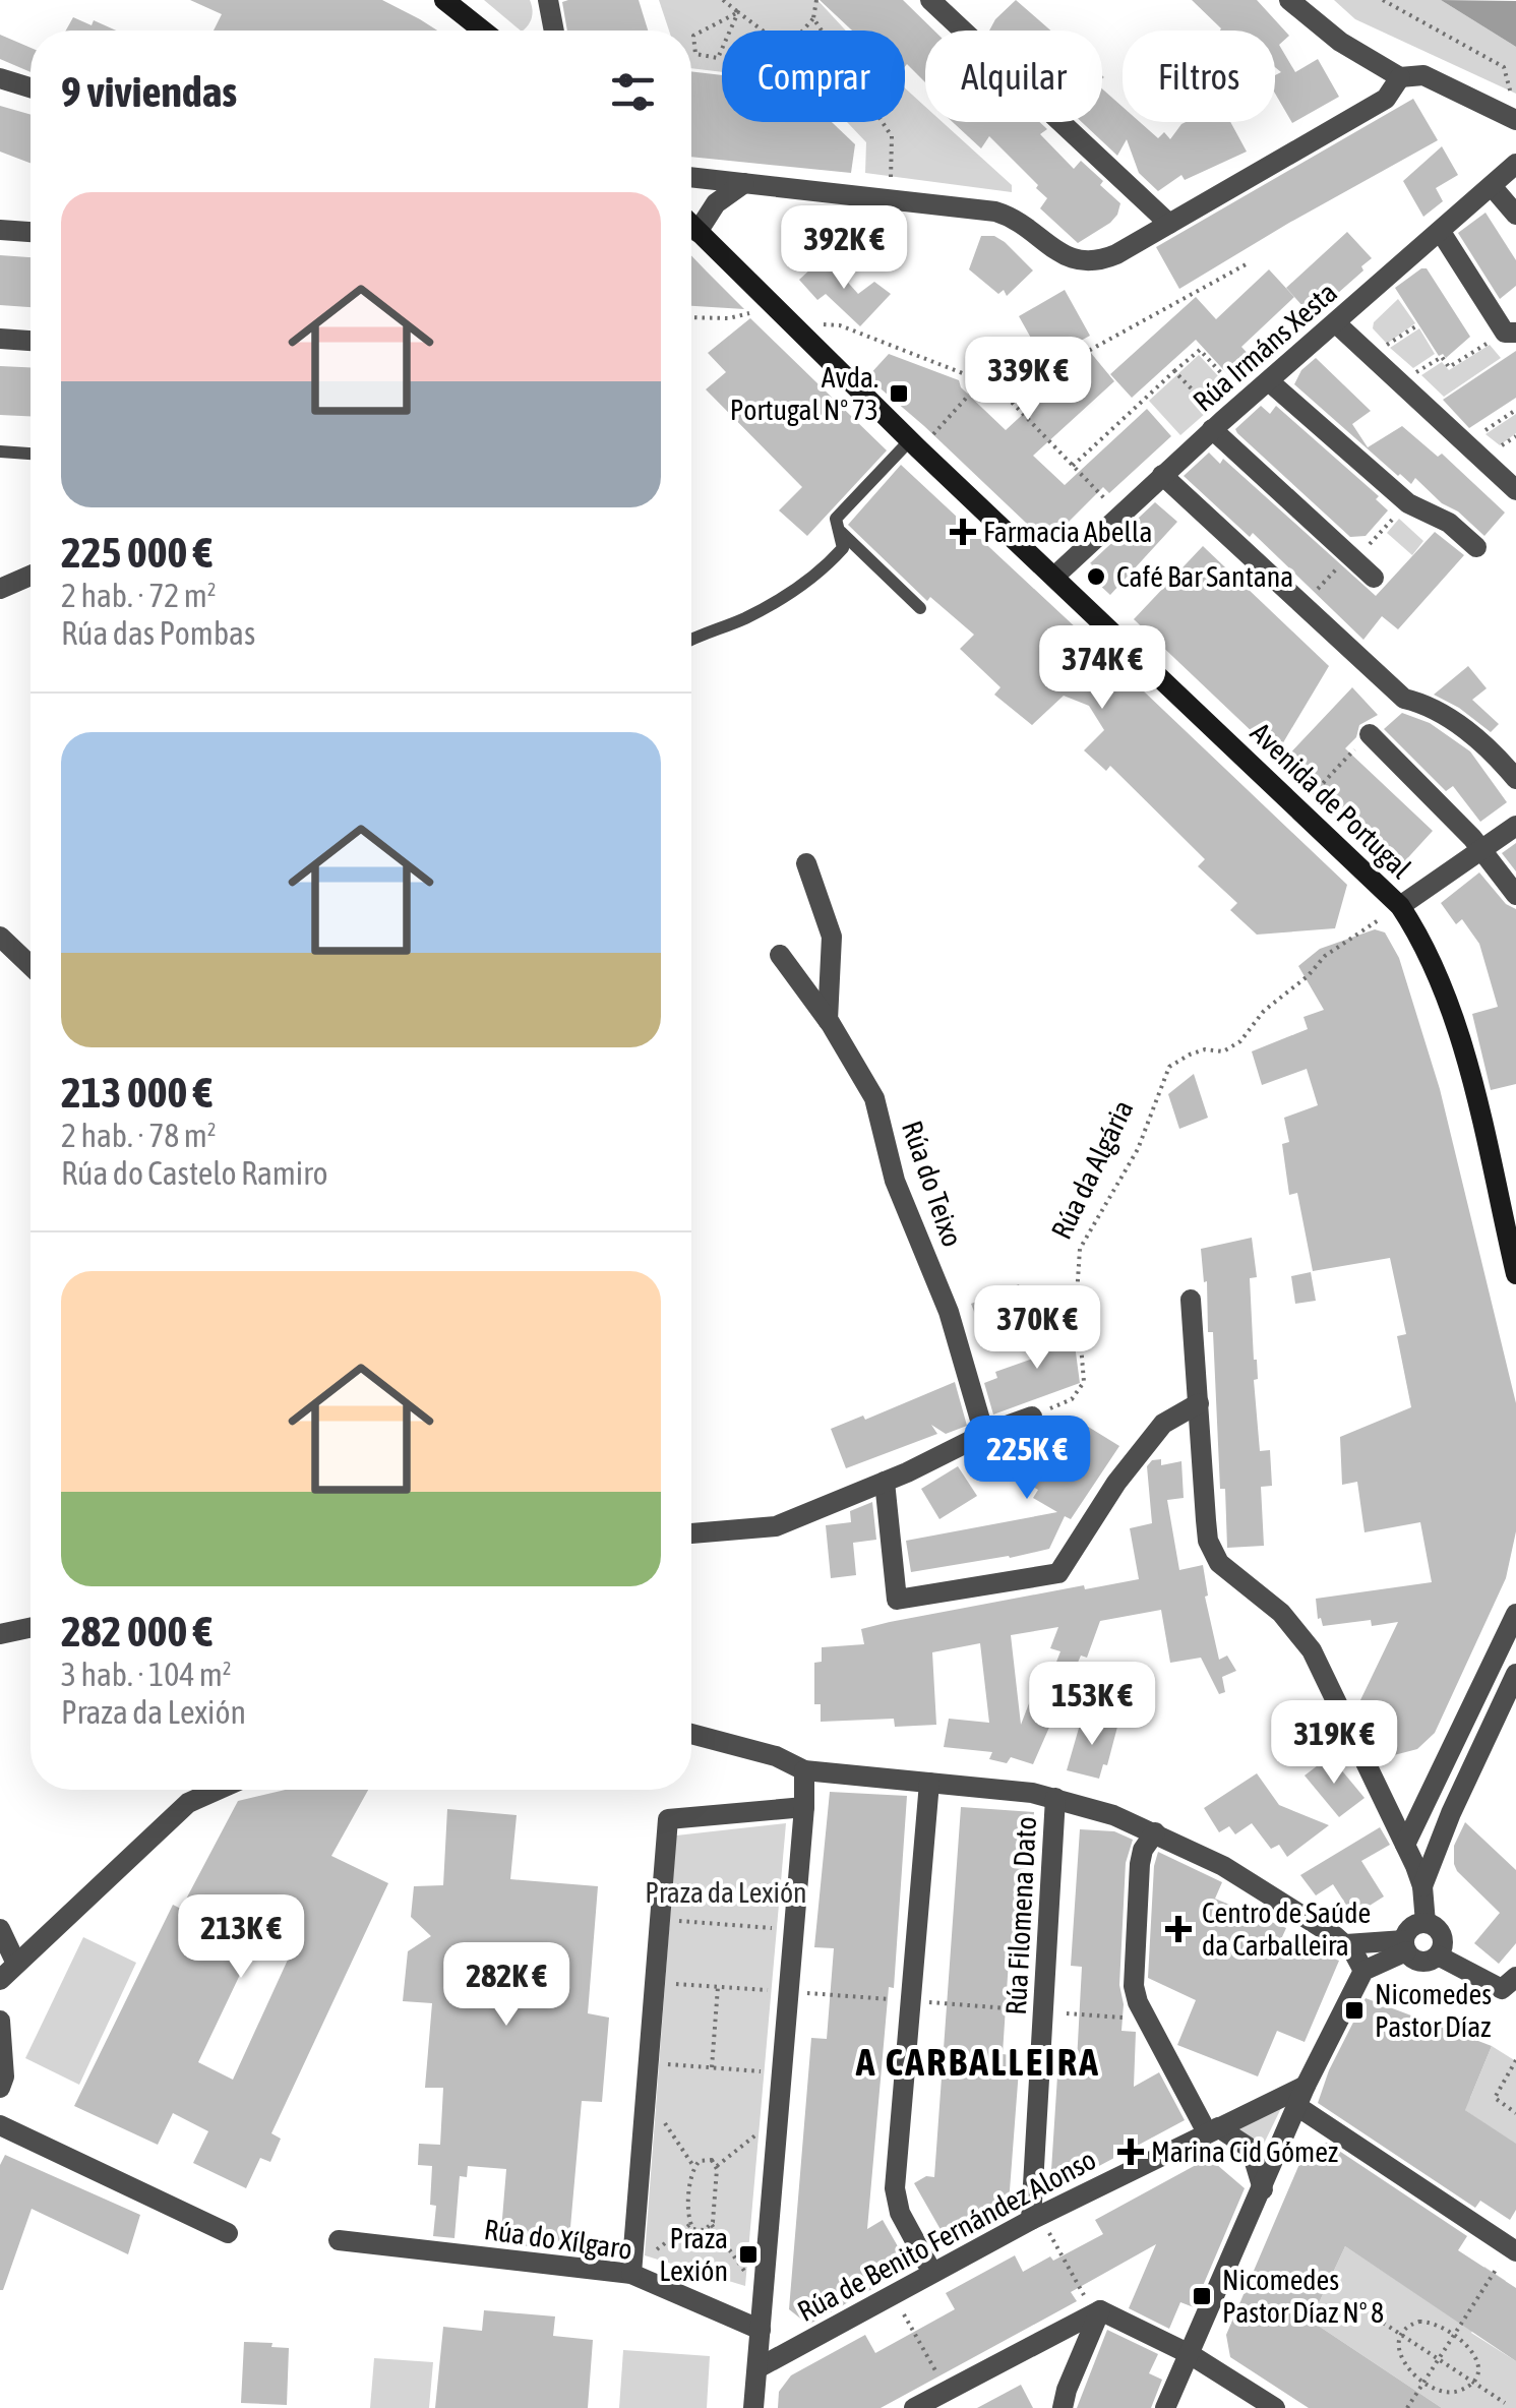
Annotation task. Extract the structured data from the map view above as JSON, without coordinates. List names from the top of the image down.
{
  "streets": {
    "street": [
      "Rúa Irmáns Xesta",
      "Avenida de Portugal",
      "Rúa do Teixo",
      "Rúa Filomena Dato",
      "Rúa de Benito Fernández Alonso",
      "Rúa do Xílgaro"
    ],
    "path": ["Rúa da Algária"]
  },
  "crossings": [
    ["Rúa Irmáns Xesta", "Avenida de Portugal"],
    ["Avenida de Portugal", "Rúa da Algária"],
    ["Rúa Filomena Dato", "Rúa de Benito Fernández Alonso"]
  ],
  "districts": ["A CARBALLEIRA"],
  "parks": ["Praza da Lexión"],
  "places": {
    "transit": [
      "Avda. Portugal Nº 73",
      "Nicomedes Pastor Díaz",
      "Praza Lexión",
      "Nicomedes Pastor Díaz Nº 8"
    ],
    "health": ["Farmacia Abella", "Centro de Saúde da Carballeira", "Marina Cid Gómez"],
    "other": ["Café Bar Santana"]
  },
  "page": {
    "chip": ["Comprar", "Alquilar", "Filtros"],
    "heading": "9 viviendas",
    "list": [
      {
        "name": "225 000 €",
        "note": "2 hab. · 72 m² · Rúa das Pombas"
      },
      {
        "name": "213 000 €",
        "note": "2 hab. · 78 m² · Rúa do Castelo Ramiro"
      },
      {
        "name": "282 000 €",
        "note": "3 hab. · 104 m² · Praza da Lexión"
      }
    ],
    "price": [
      "392K €",
      "339K €",
      "374K €",
      "370K €",
      "225K €",
      "153K €",
      "319K €",
      "213K €",
      "282K €"
    ]
  }
}
